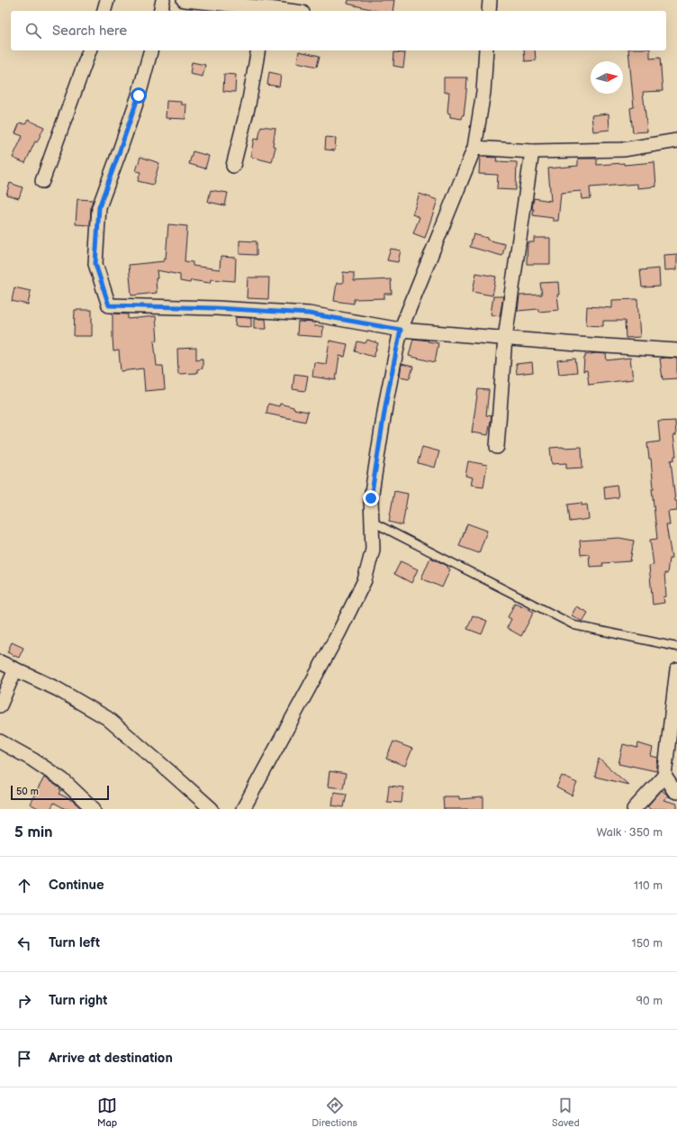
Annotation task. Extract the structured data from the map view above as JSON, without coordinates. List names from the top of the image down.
{
  "scale_bar": "50 m",
  "north": "right",
  "page": {
    "search": "Search here",
    "scale": "50 m",
    "heading": ["5 min", "Walk · 350 m"],
    "list": [
      ["Continue", "110 m"],
      ["Turn left", "150 m"],
      ["Turn right", "90 m"],
      "Arrive at destination"
    ],
    "nav": ["Map", "Directions", "Saved"]
  }
}
